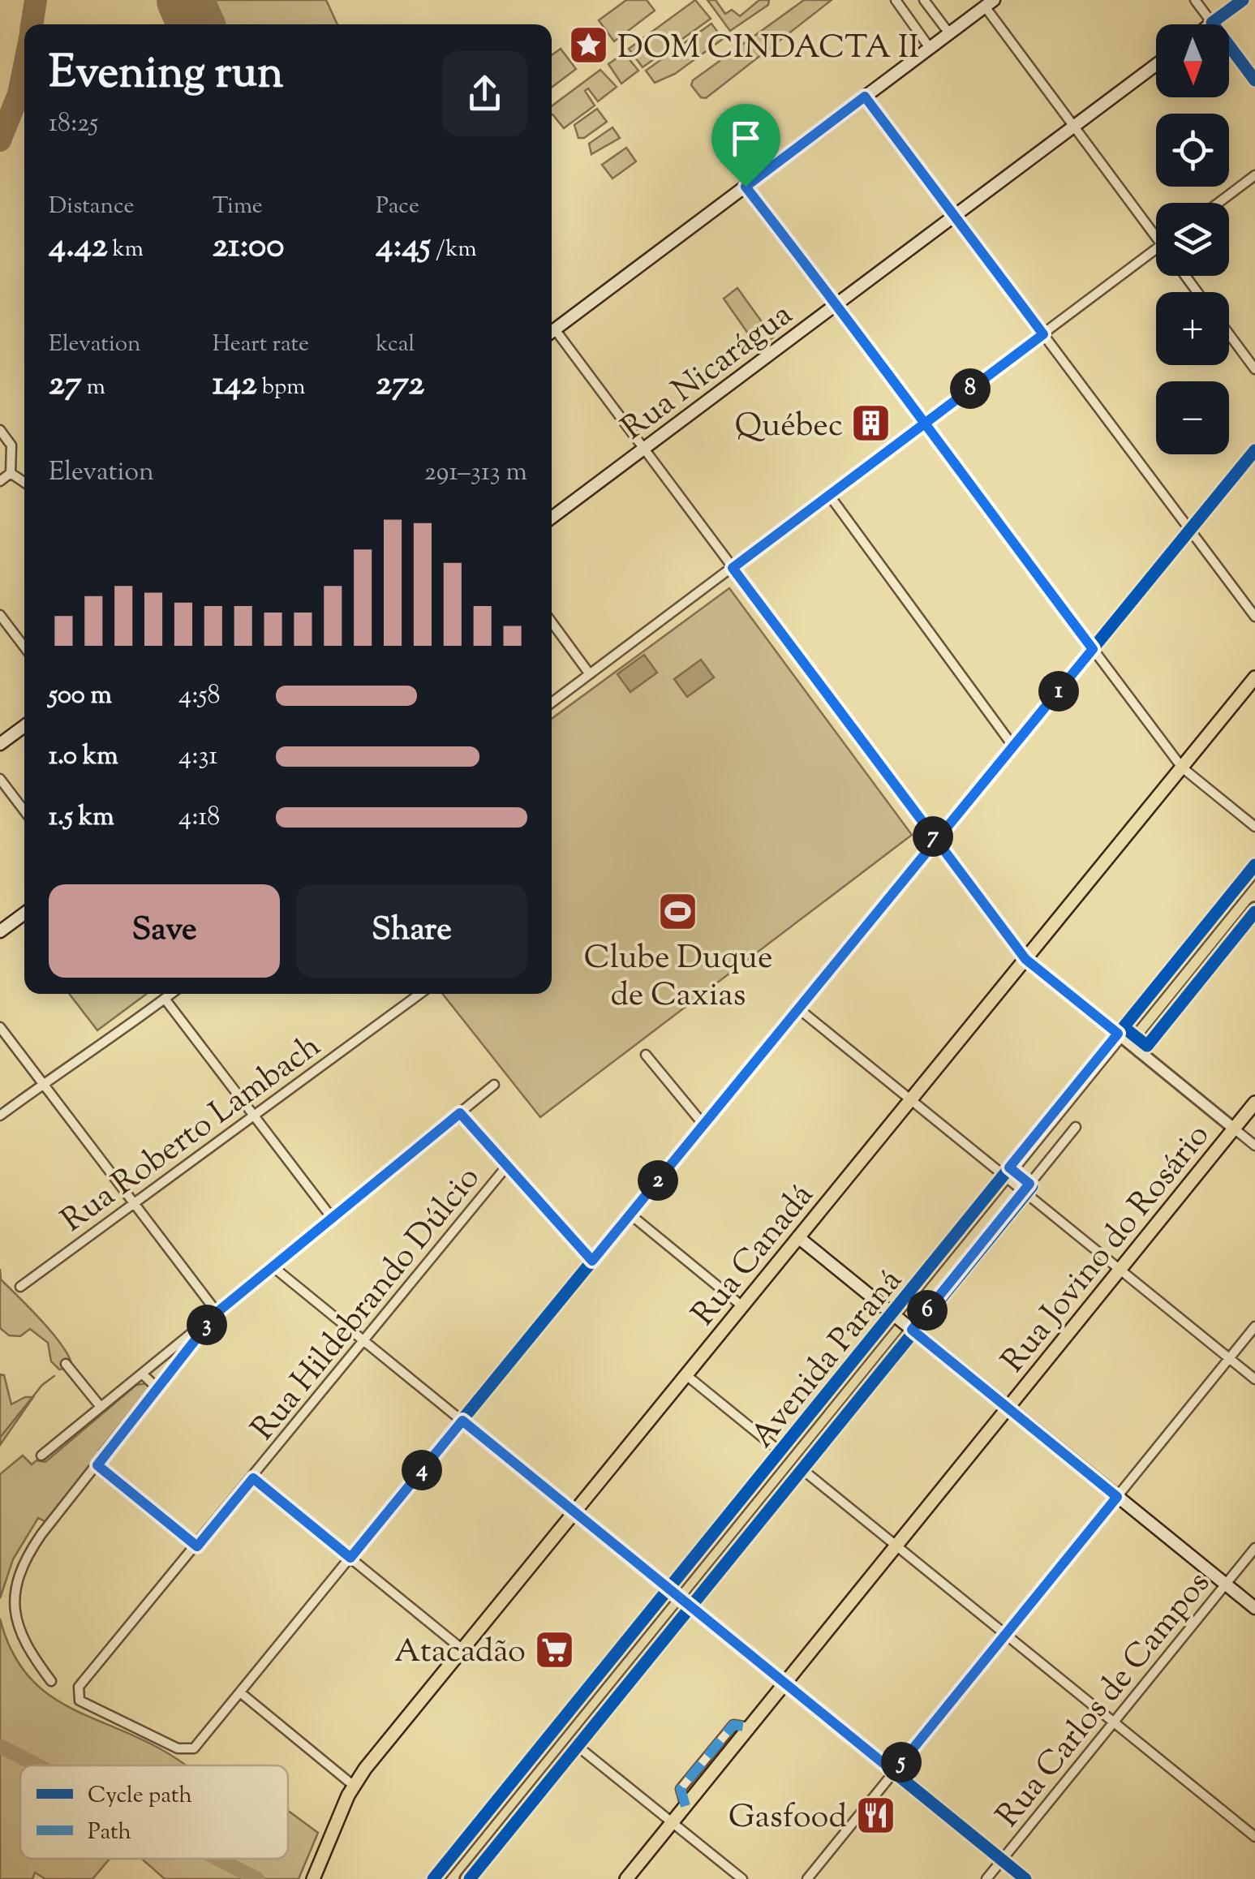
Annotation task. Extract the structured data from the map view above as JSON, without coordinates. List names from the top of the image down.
{
  "streets": {
    "main road": ["Rua Nicarágua", "Rua Jovino do Rosário", "Rua Canadá"],
    "street": [
      "Rua Roberto Lambach",
      "Rua Hildebrando Dúlcio",
      "Avenida Paraná",
      "Rua Carlos de Campos"
    ]
  },
  "places": {
    "place": ["DOM CINDACTA II"],
    "building": ["Québec"],
    "sports": ["Clube Duque de Caxias"],
    "supermarket": ["Atacadão"],
    "restaurant": ["Gasfood"]
  },
  "legend": ["Cycle path", "Path"],
  "north": "bottom",
  "page": {
    "map_buttons": ["+", "−"],
    "heading": ["Evening run", "18:25"],
    "stats": [
      ["Distance", "4.42 km"],
      ["Time", "21:00"],
      ["Pace", "4:45 /km"],
      ["Elevation", "27 m"],
      ["Heart rate", "142 bpm"],
      ["kcal", "272"]
    ],
    "pins": [
      "8",
      "1",
      "7",
      "2",
      "6",
      "3",
      "4",
      "5"
    ],
    "chart": ["Elevation", "291–313 m"],
    "list": [
      {
        "name": "500 m",
        "note": "4:58"
      },
      {
        "name": "1.0 km",
        "note": "4:31"
      },
      {
        "name": "1.5 km",
        "note": "4:18"
      }
    ],
    "buttons": ["Save", "Share"]
  }
}
